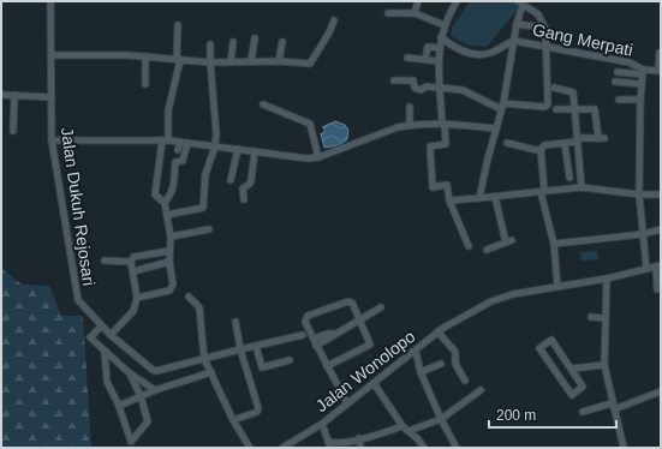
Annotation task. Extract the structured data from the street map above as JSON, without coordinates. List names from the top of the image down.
{
  "streets": {
    "street": ["Gang Merpati", "Jalan Dukuh Rejosari", "Jalan Wonolopo"]
  },
  "scale_bar": "200 m"
}
